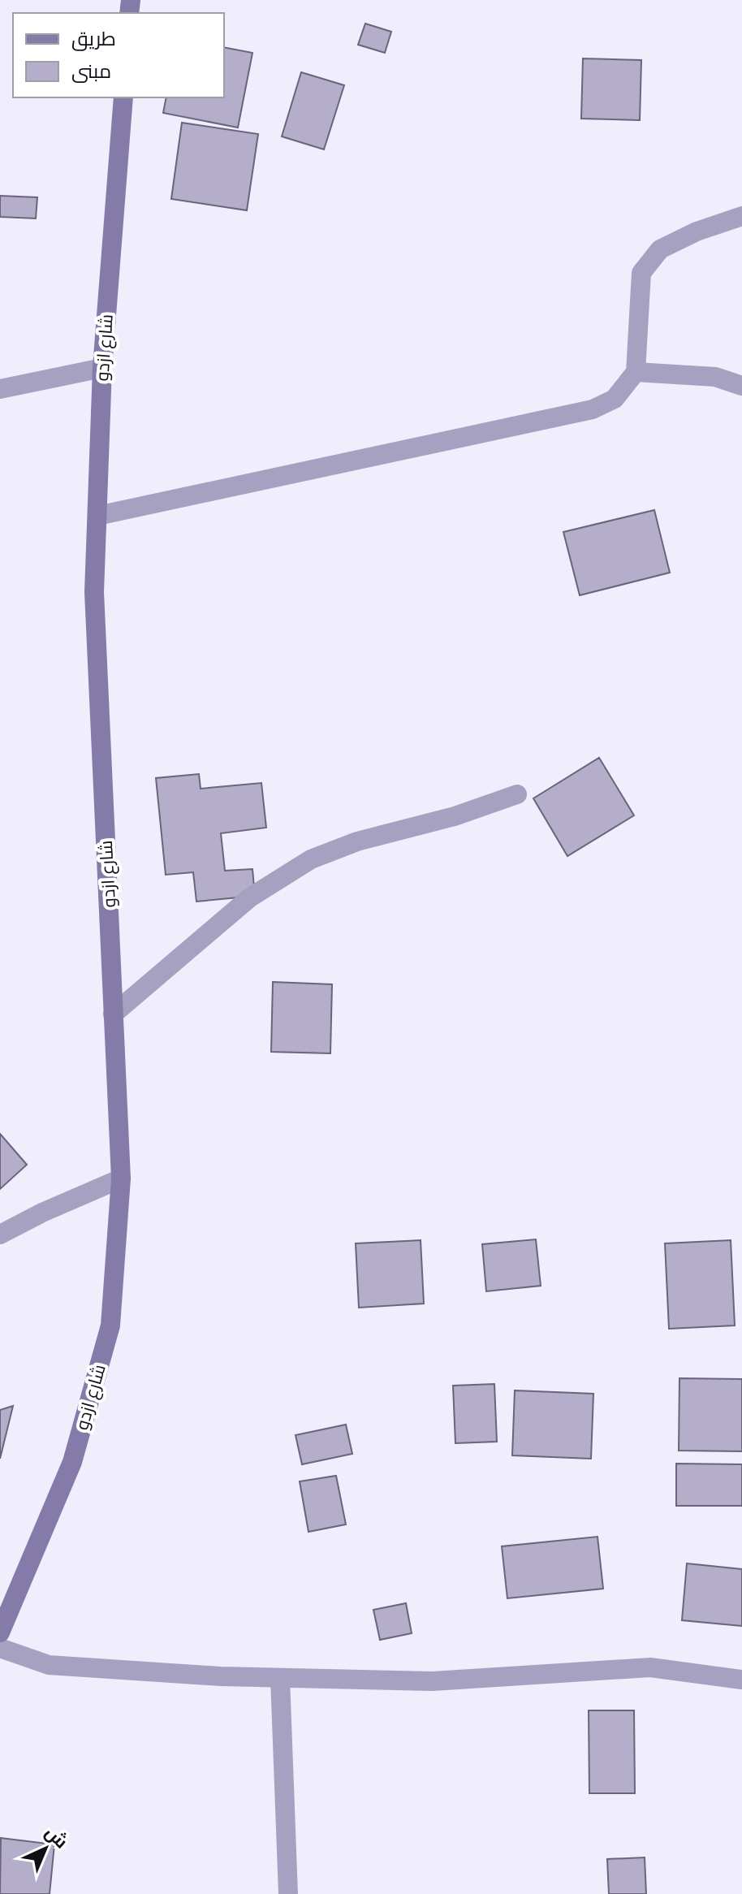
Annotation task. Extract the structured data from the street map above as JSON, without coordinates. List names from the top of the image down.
{
  "streets": {
    "street": ["شارع ازدو"]
  },
  "legend": ["طريق", "مبنى"],
  "north": "top right"
}
